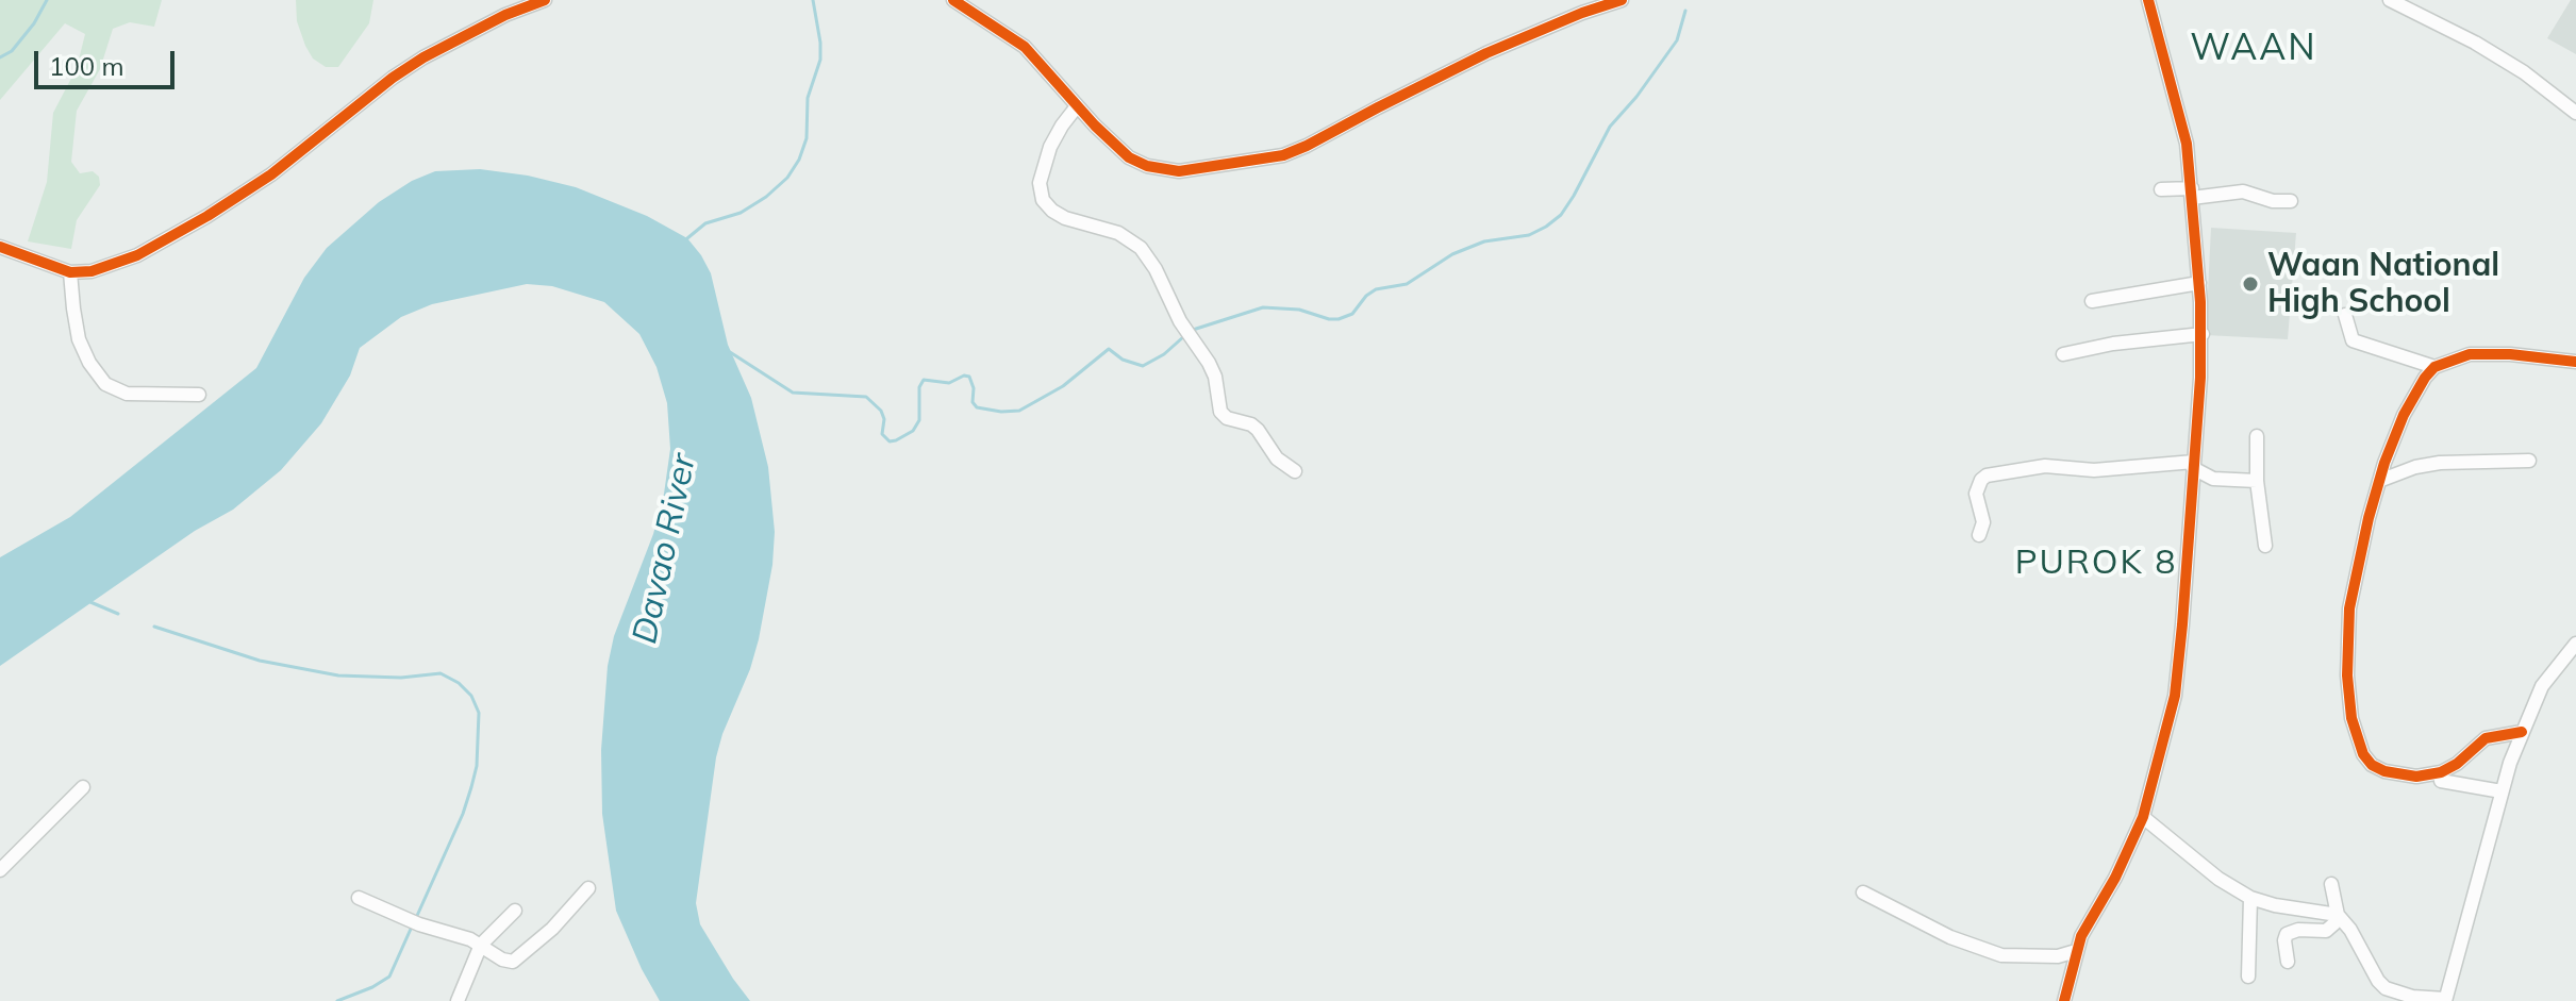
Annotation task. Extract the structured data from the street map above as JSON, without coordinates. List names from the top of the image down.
{
  "districts": ["WAAN", "PUROK 8"],
  "water": ["Davao River"],
  "places": ["Waan National High School"],
  "scale_bar": "100 m"
}
